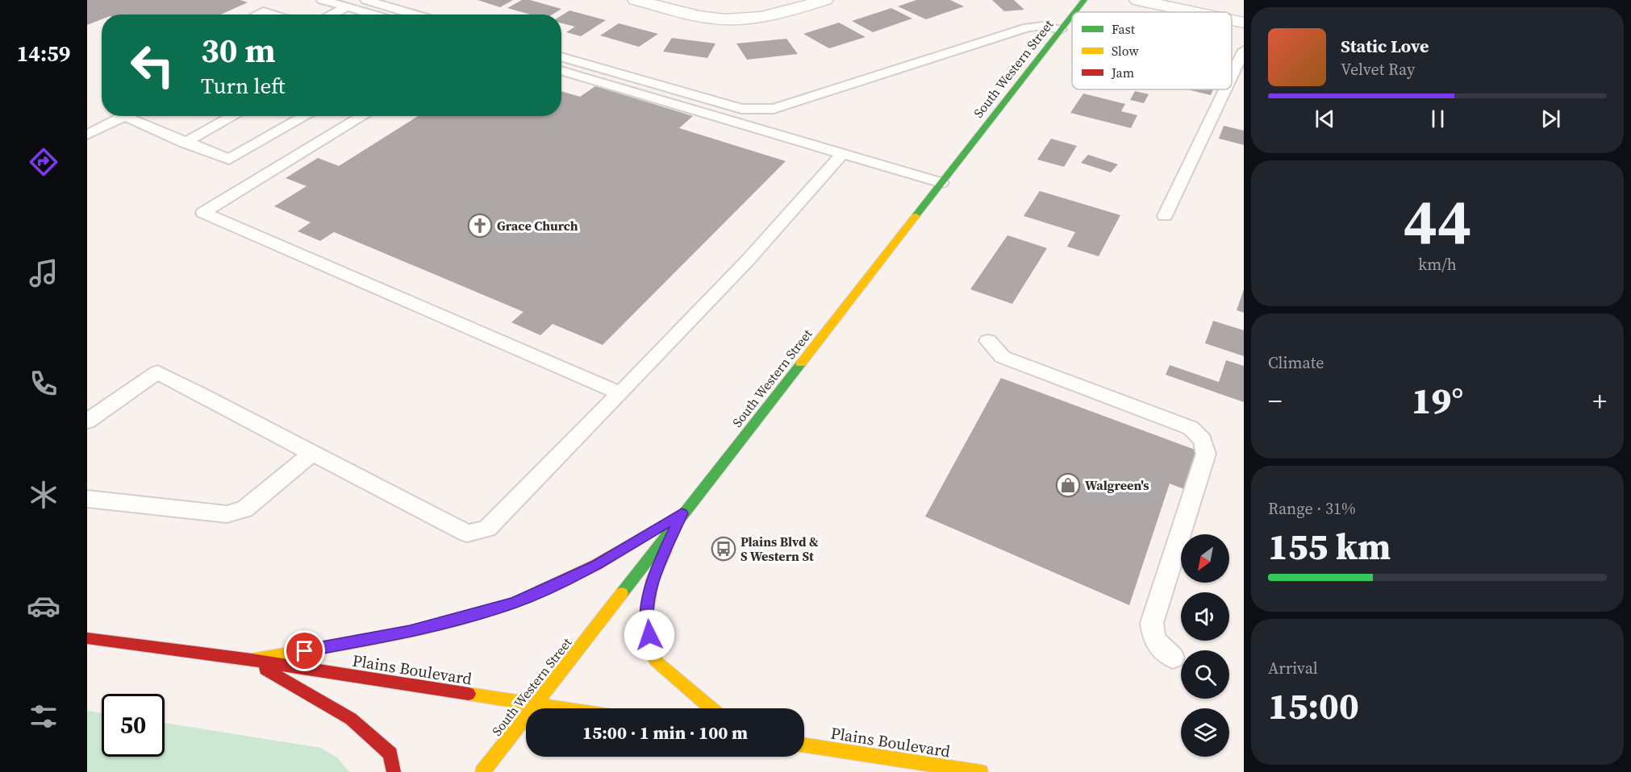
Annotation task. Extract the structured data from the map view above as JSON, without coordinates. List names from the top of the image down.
{
  "streets": {
    "main road": ["South Western Street", "Plains Boulevard"]
  },
  "crossings": [
    ["South Western Street", "Plains Boulevard"]
  ],
  "places": {
    "church": ["Grace Church"],
    "shop": ["Walgreen's"],
    "bus stop": ["Plains Blvd & S Western St"]
  },
  "legend": ["Fast", "Slow", "Jam"],
  "north": "bottom left",
  "page": {
    "tabs": "14:59",
    "turn": ["30 m", "Turn left"],
    "song": ["Static Love", "Velvet Ray"],
    "tile": [
      ["44", "km/h"],
      "Climate",
      ["Range · 31%", "155 km"],
      ["Arrival", "15:00"]
    ],
    "heat": ["−", "19°", "+"],
    "limit": "50",
    "trip": "15:00 · 1 min · 100 m"
  }
}
